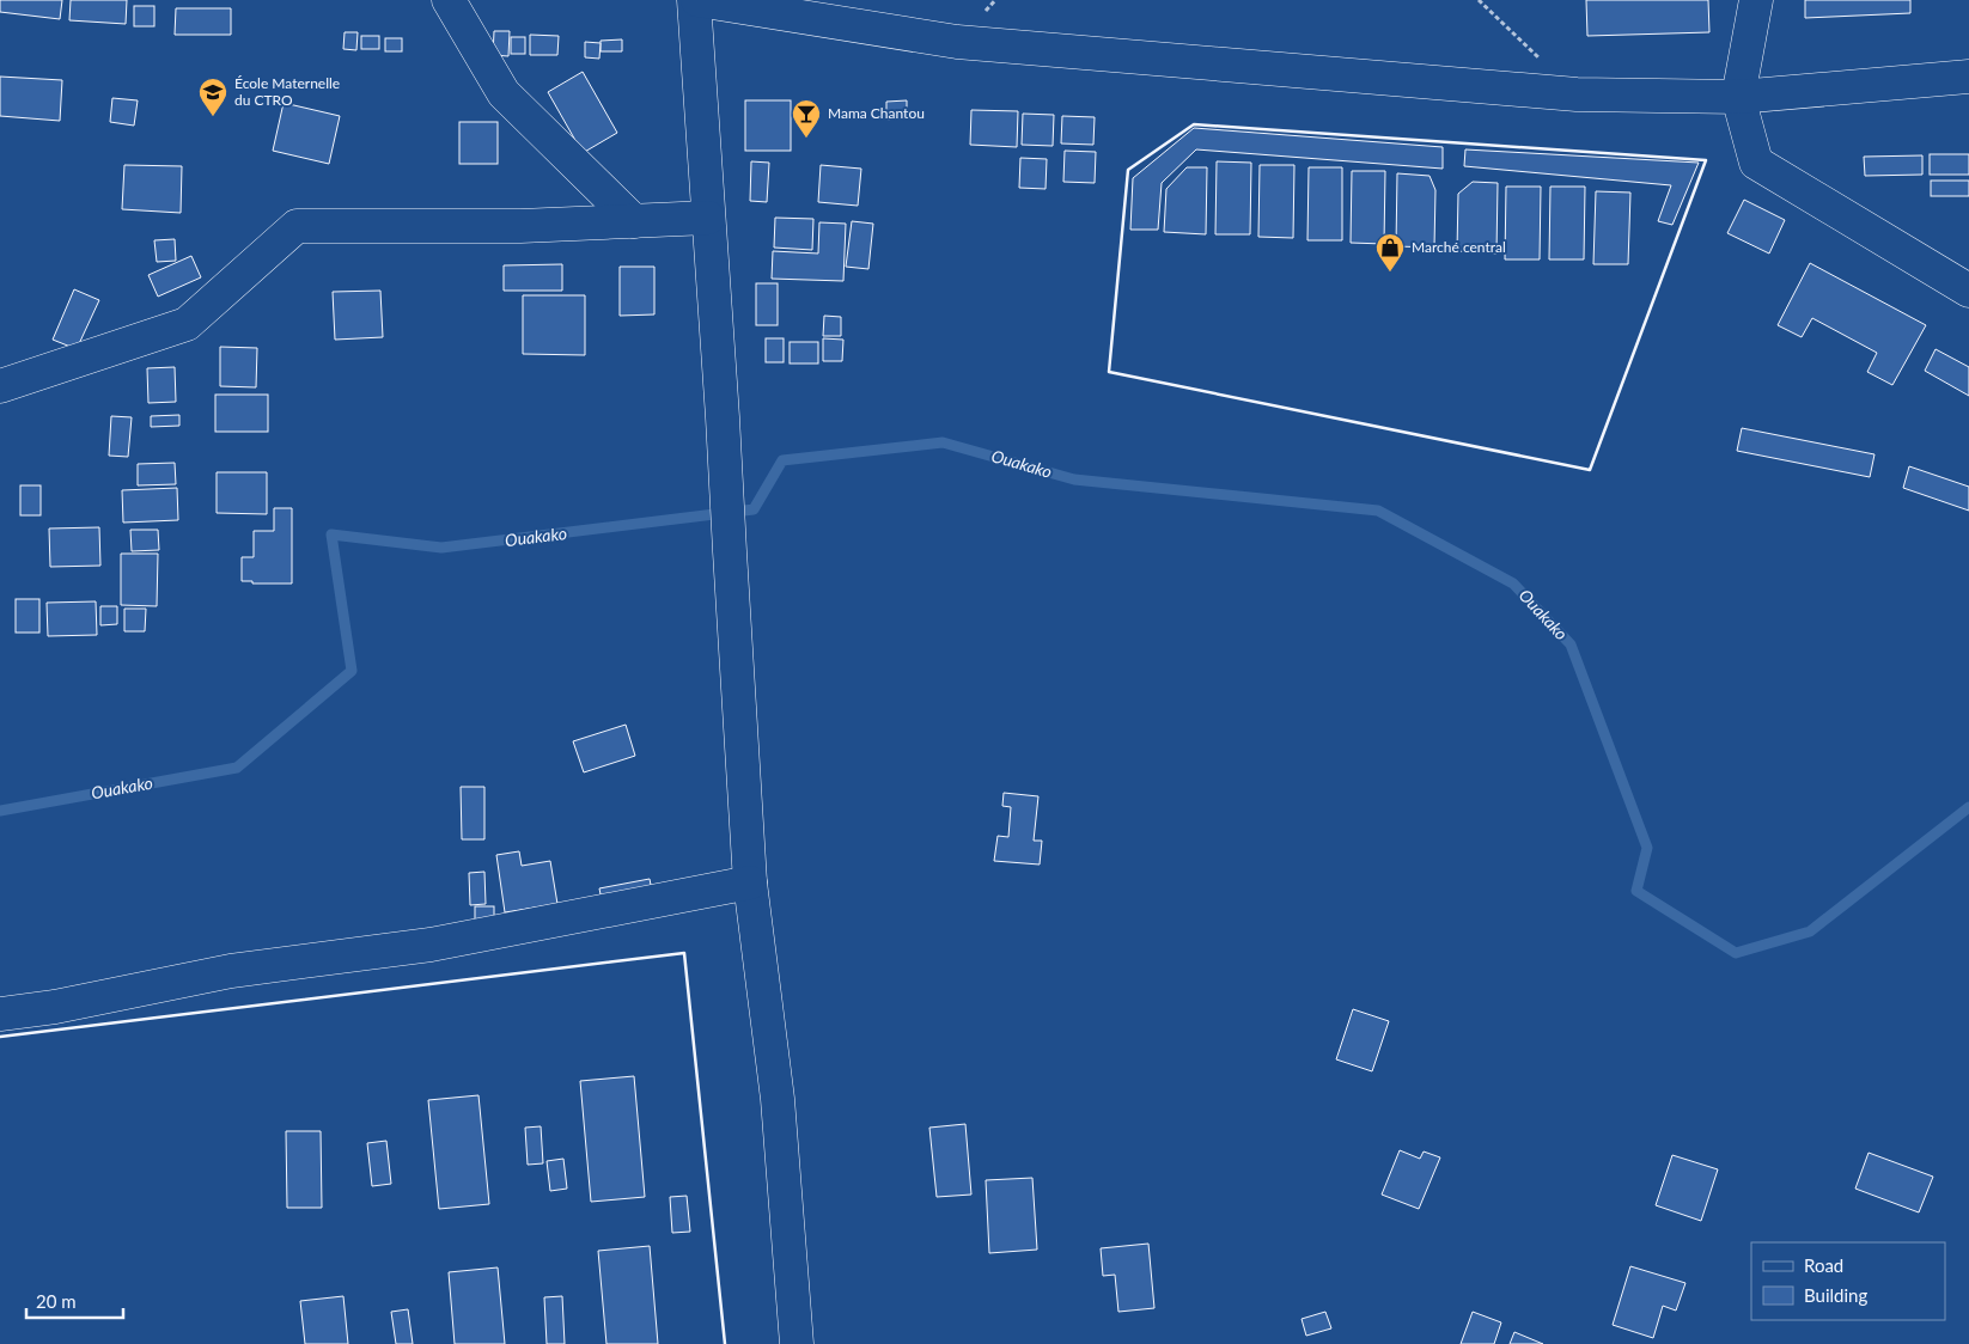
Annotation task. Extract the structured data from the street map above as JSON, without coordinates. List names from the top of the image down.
{
  "water": ["Ouakako"],
  "places": {
    "school or university": ["École Maternelle du CTRO"],
    "bar": ["Mama Chantou"],
    "shop": ["Marché central"]
  },
  "legend": ["Road", "Building"],
  "scale_bar": "20 m"
}
